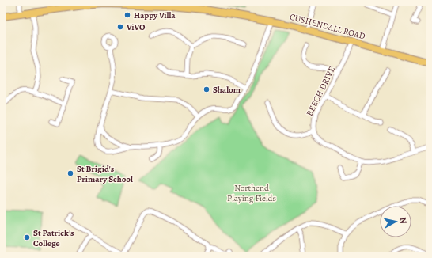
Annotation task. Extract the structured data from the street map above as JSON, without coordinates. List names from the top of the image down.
{
  "streets": {
    "main road": ["CUSHENDALL ROAD"],
    "street": ["BEECH DRIVE"]
  },
  "crossings": [
    ["CUSHENDALL ROAD", "BEECH DRIVE"]
  ],
  "parks": ["Northend Playing Fields"],
  "places": [
    "Happy Villa",
    "ViVO",
    "Shalom",
    "St Brigid's Primary School",
    "St Patrick's College"
  ],
  "north": "right"
}
